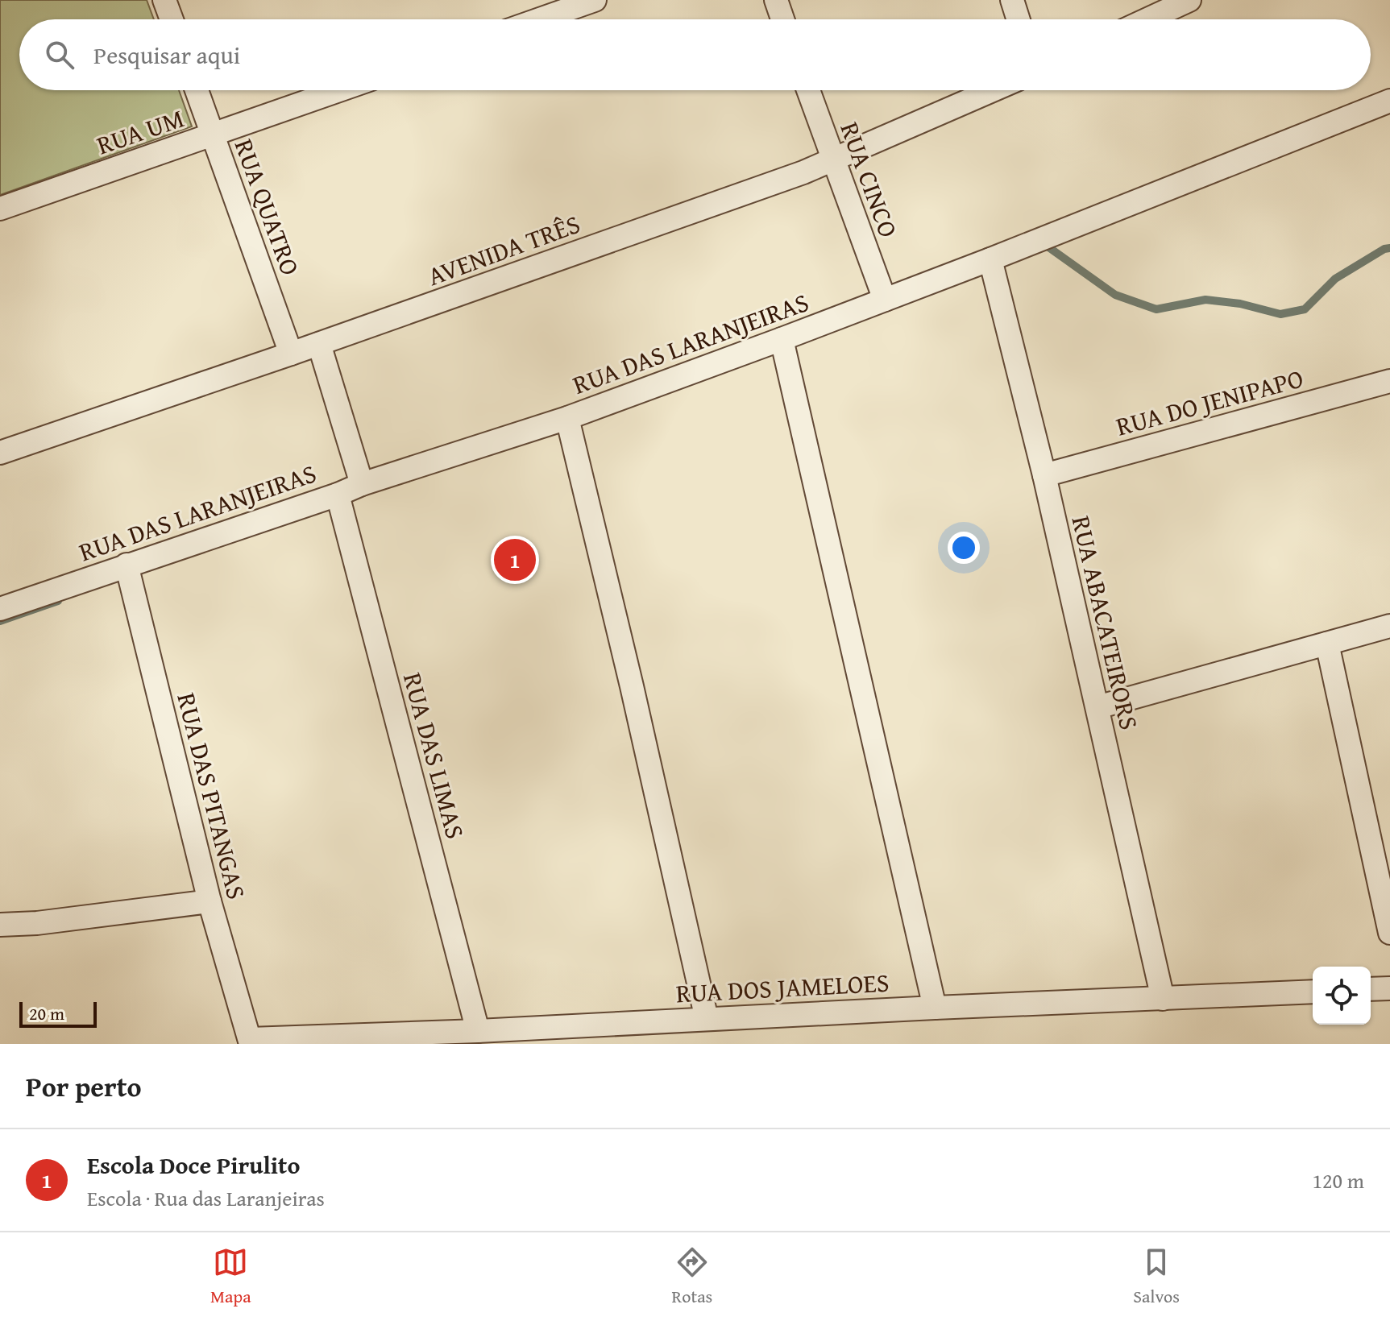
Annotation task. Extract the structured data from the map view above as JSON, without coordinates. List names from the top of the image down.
{
  "streets": {
    "street": [
      "RUA UM",
      "RUA CINCO",
      "RUA QUATRO",
      "AVENIDA TRÊS",
      "RUA DAS LARANJEIRAS",
      "RUA DO JENIPAPO",
      "RUA ABACATEIRORS",
      "RUA DAS LIMAS",
      "RUA DAS PITANGAS",
      "RUA DOS JAMELOES"
    ]
  },
  "crossings": [
    ["RUA UM", "RUA QUATRO"],
    ["RUA CINCO", "AVENIDA TRÊS"],
    ["RUA CINCO", "RUA DAS LARANJEIRAS"],
    ["RUA QUATRO", "AVENIDA TRÊS"],
    ["RUA DAS LARANJEIRAS", "RUA ABACATEIRORS"],
    ["RUA DAS LARANJEIRAS", "RUA DAS LIMAS"],
    ["RUA DAS LARANJEIRAS", "RUA DAS PITANGAS"],
    ["RUA DO JENIPAPO", "RUA ABACATEIRORS"],
    ["RUA ABACATEIRORS", "RUA DOS JAMELOES"],
    ["RUA DAS LIMAS", "RUA DOS JAMELOES"],
    ["RUA DAS PITANGAS", "RUA DOS JAMELOES"]
  ],
  "scale_bar": "20 m",
  "page": {
    "search": "Pesquisar aqui",
    "pins": "1",
    "scale": "20 m",
    "heading": "Por perto",
    "list": [
      {
        "mark": "1",
        "name": "Escola Doce Pirulito",
        "note": "Escola · Rua das Laranjeiras",
        "value": "120 m"
      }
    ],
    "nav": ["Mapa", "Rotas", "Salvos"]
  }
}
